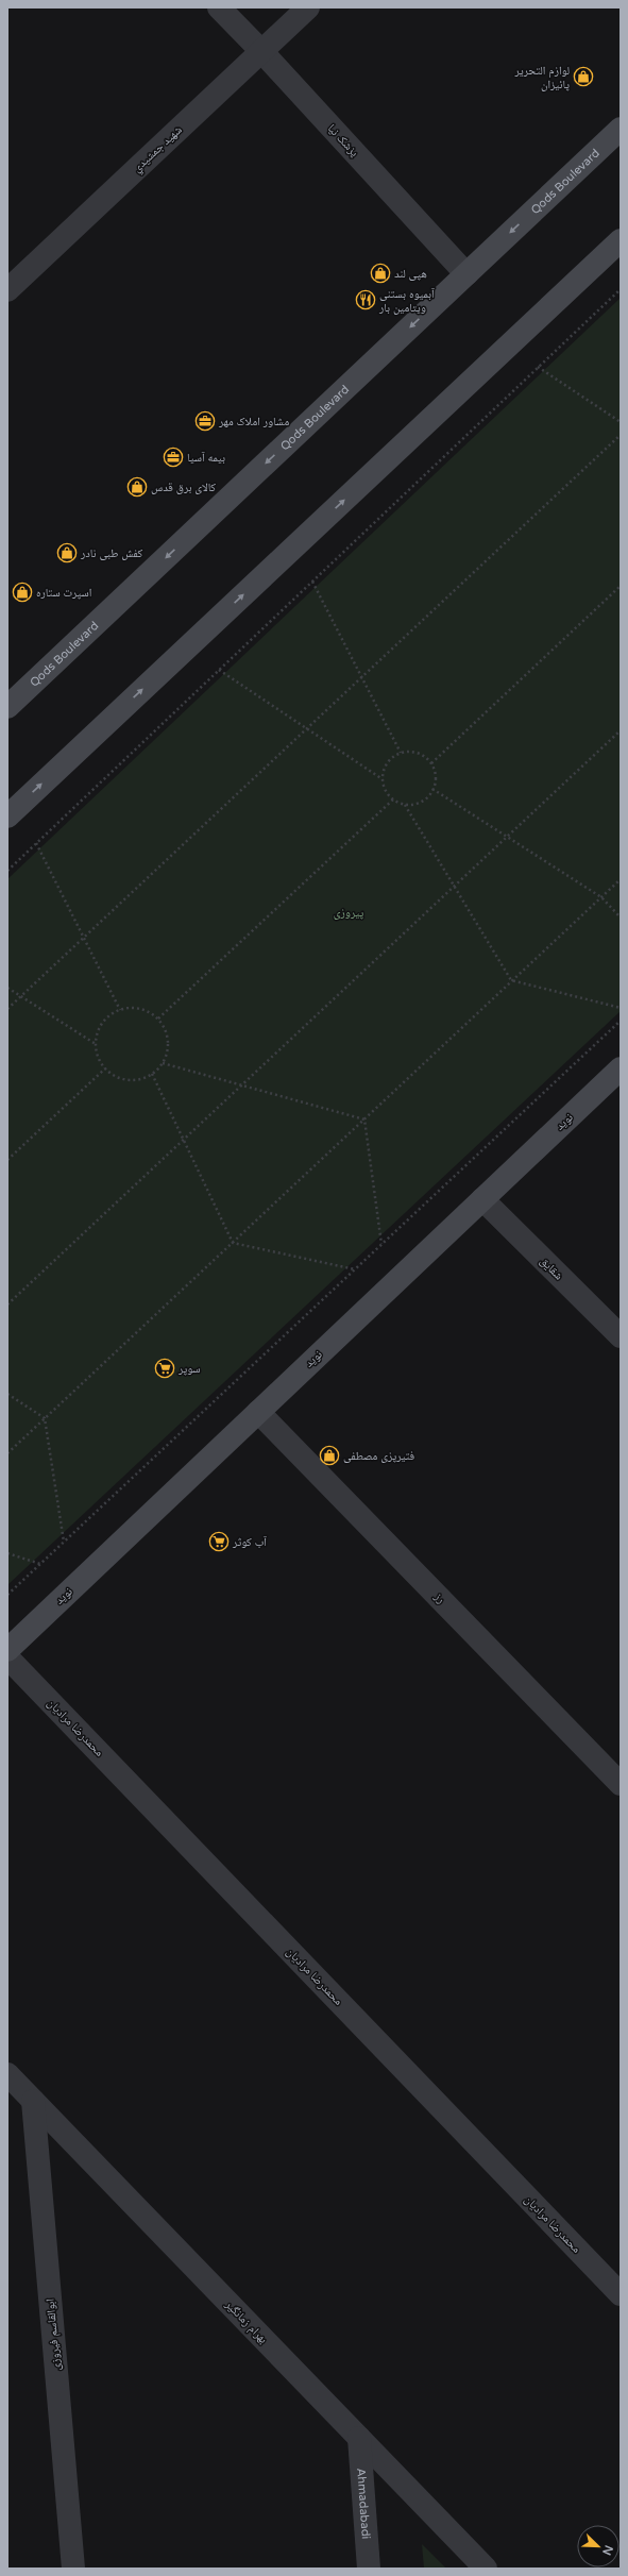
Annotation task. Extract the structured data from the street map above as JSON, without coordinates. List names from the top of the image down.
{
  "streets": {
    "main road": ["Qods Boulevard", "نوید"],
    "street": [
      "پزشک نیا",
      "شهيد جمشيدي",
      "شقایق",
      "رز",
      "محمدرضا مرادیان",
      "بهرام زمانگیر",
      "ابوالقاسم فیروزی",
      "Ahmadabadi"
    ]
  },
  "crossings": [
    ["پزشک نیا", "شهيد جمشيدي"],
    ["پزشک نیا", "Qods Boulevard"],
    ["نوید", "شقایق"],
    ["نوید", "رز"],
    ["بهرام زمانگیر", "ابوالقاسم فیروزی"],
    ["بهرام زمانگیر", "Ahmadabadi"]
  ],
  "parks": ["پیروزی"],
  "places": {
    "shop": [
      "لوازم التحریر پائیزان",
      "هپی لند",
      "کالای برق قدس",
      "کفش طبی نادر",
      "اسپرت ستاره",
      "فتیرپزی مصطفی"
    ],
    "restaurant": ["آبمیوه بستنی ویتامین بار"],
    "office": ["مشاور املاک مهر", "بیمه آسیا"],
    "supermarket": ["سوپر", "آب کوثر"]
  },
  "north": "bottom right"
}
